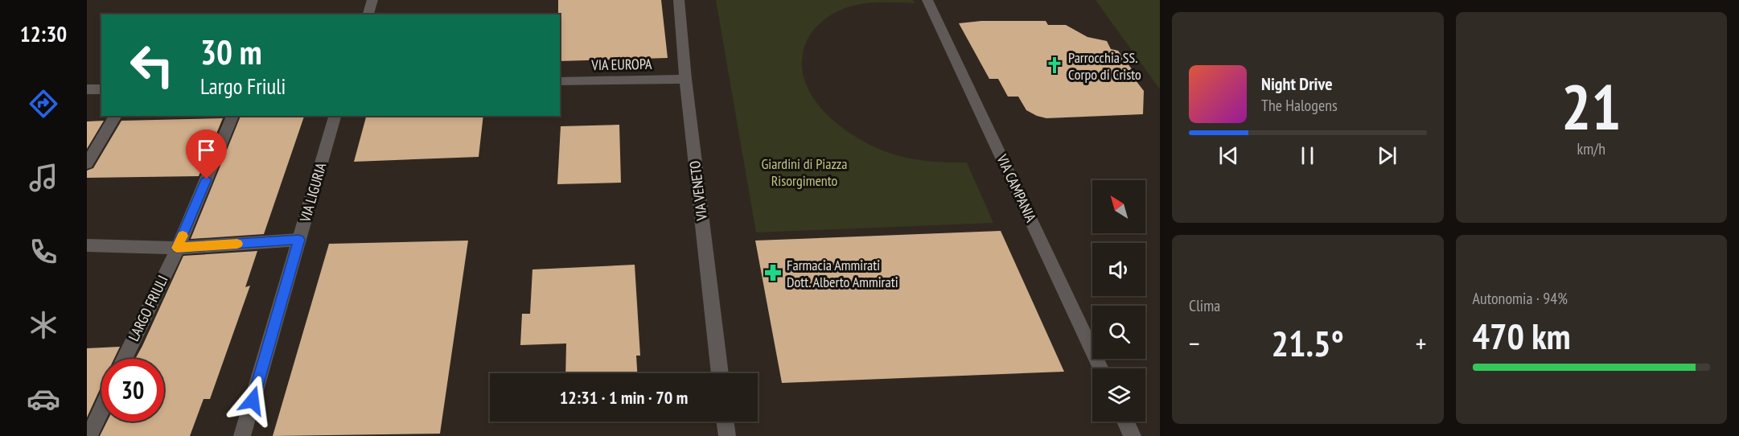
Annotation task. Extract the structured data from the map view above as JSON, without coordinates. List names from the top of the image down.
{
  "streets": {
    "street": [
      "VIA EUROPA",
      "VIA CAMPANIA",
      "VIA VENETO",
      "VIA LIGURIA",
      "LARGO FRIULI"
    ]
  },
  "crossings": [
    ["VIA EUROPA", "VIA VENETO"]
  ],
  "parks": ["Giardini di Piazza Risorgimento"],
  "places": {
    "church": ["Parrocchia SS. Corpo di Cristo"],
    "pharmacy": ["Farmacia Ammirati Dott. Alberto Ammirati"]
  },
  "north": "top left",
  "page": {
    "tabs": "12:30",
    "tile": [
      ["21", "km/h"],
      "Clima",
      ["Autonomia · 94%", "470 km"]
    ],
    "turn": ["30 m", "Largo Friuli"],
    "song": ["Night Drive", "The Halogens"],
    "heat": ["−", "21.5°", "+"],
    "limit": "30",
    "trip": "12:31 · 1 min · 70 m"
  }
}
